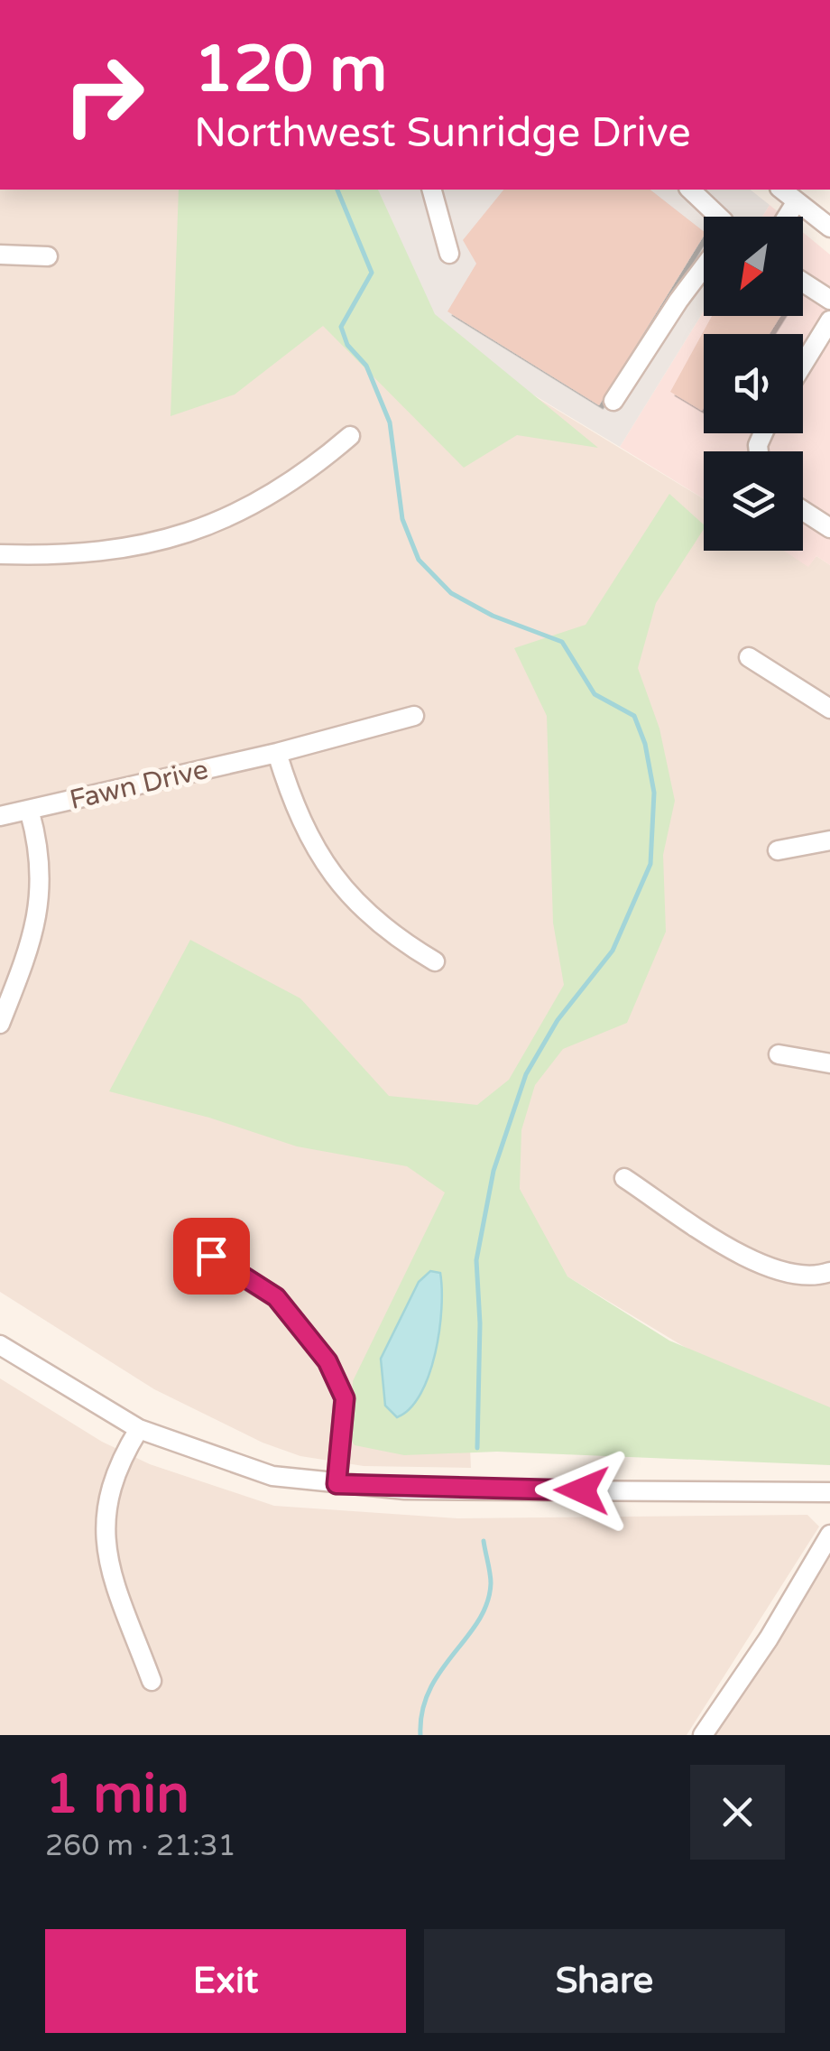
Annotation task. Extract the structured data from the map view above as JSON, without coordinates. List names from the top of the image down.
{
  "streets": {
    "street": ["Fawn Drive"]
  },
  "north": "bottom left",
  "page": {
    "turn": ["120 m", "Northwest Sunridge Drive"],
    "heading": ["1 min", "260 m · 21:31"],
    "buttons": ["Exit", "Share"]
  }
}
